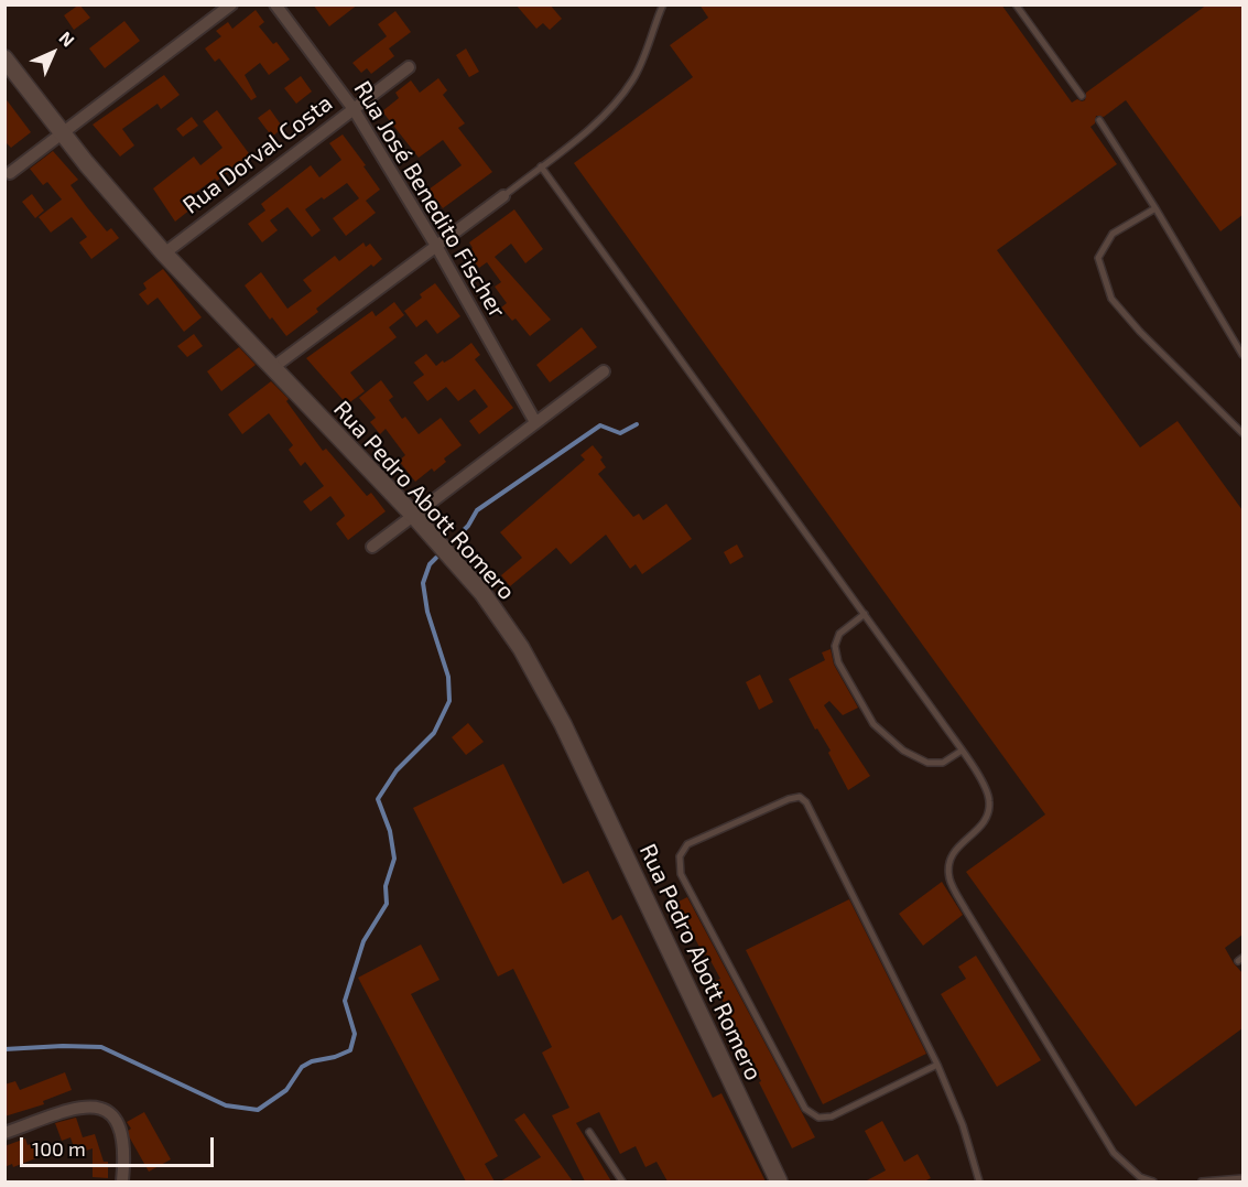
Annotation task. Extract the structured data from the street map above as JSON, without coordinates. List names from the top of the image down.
{
  "streets": {
    "street": ["Rua Dorval Costa", "Rua José Benedito Fischer", "Rua Pedro Abott Romero"]
  },
  "crossings": [
    ["Rua Dorval Costa", "Rua José Benedito Fischer"],
    ["Rua Dorval Costa", "Rua Pedro Abott Romero"]
  ],
  "scale_bar": "100 m",
  "north": "top right"
}
